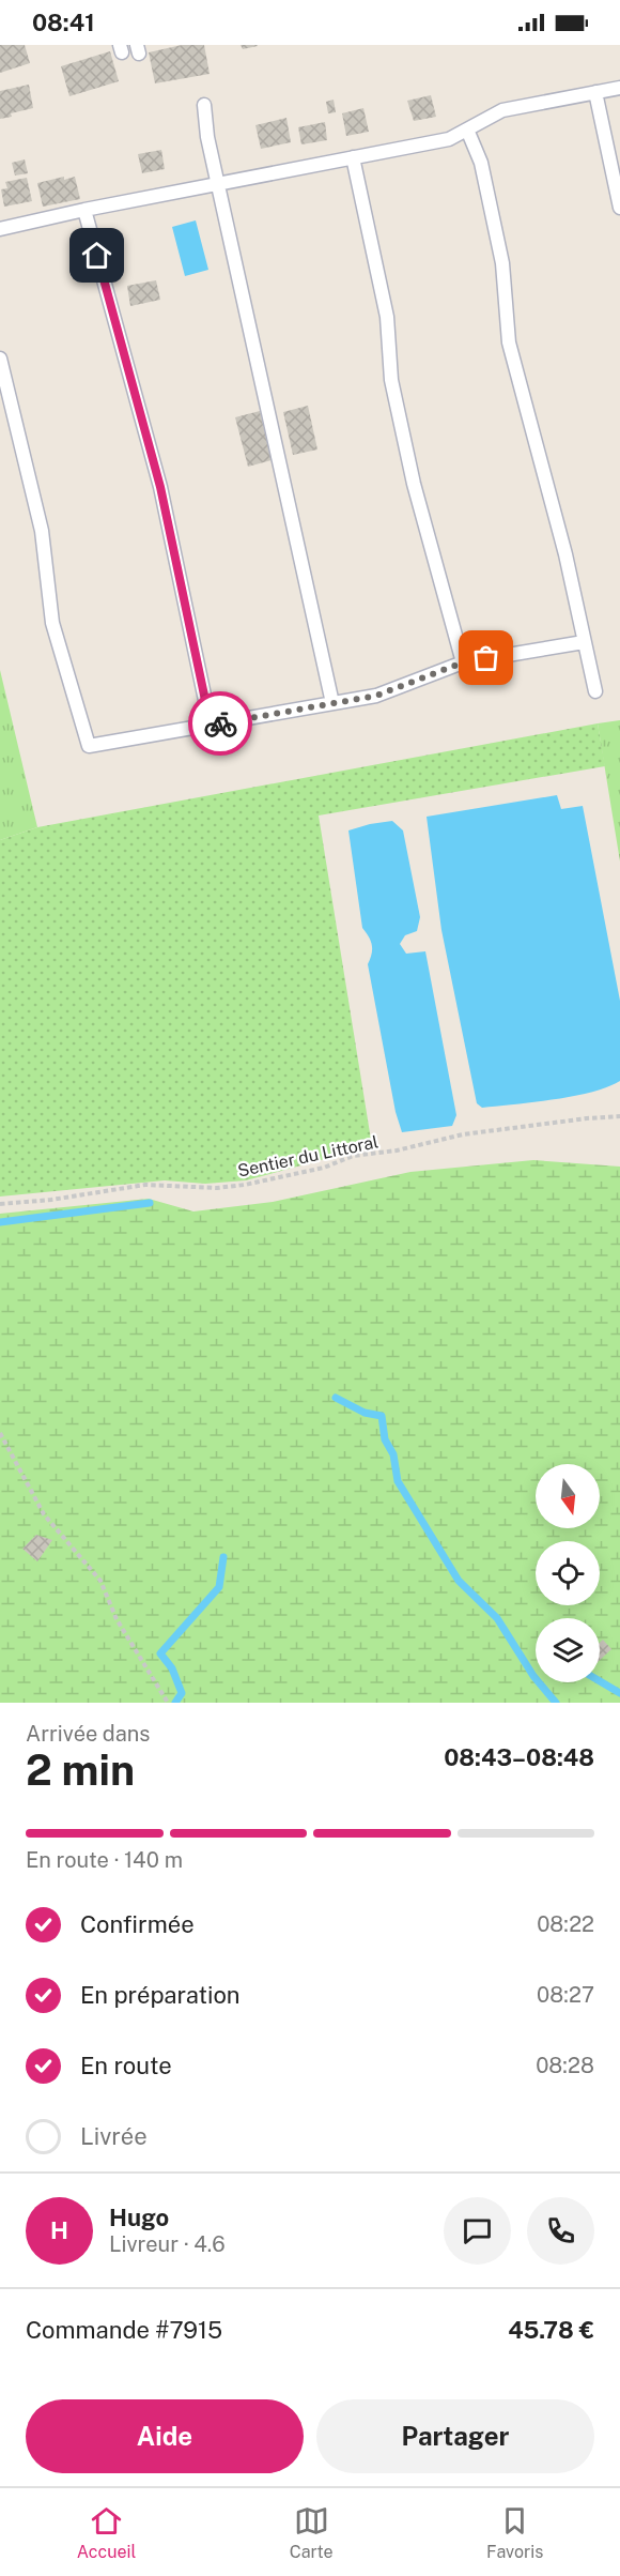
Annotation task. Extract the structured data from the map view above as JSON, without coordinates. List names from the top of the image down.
{
  "streets": {
    "path": ["Sentier du Littoral"]
  },
  "north": "bottom",
  "page": {
    "status": "08:41",
    "heading": ["2 min", "Arrivée dans", "08:43–08:48"],
    "panel": [
      "Hugo",
      "Livreur · 4.6",
      "Commande #7915",
      "45.78 €"
    ],
    "bar": "En route · 140 m",
    "list": [
      ["Confirmée", "08:22"],
      ["En préparation", "08:27"],
      ["En route", "08:28"],
      "Livrée"
    ],
    "round": "H",
    "buttons": ["Aide", "Partager"],
    "tabs": ["Accueil", "Carte", "Favoris"]
  }
}
